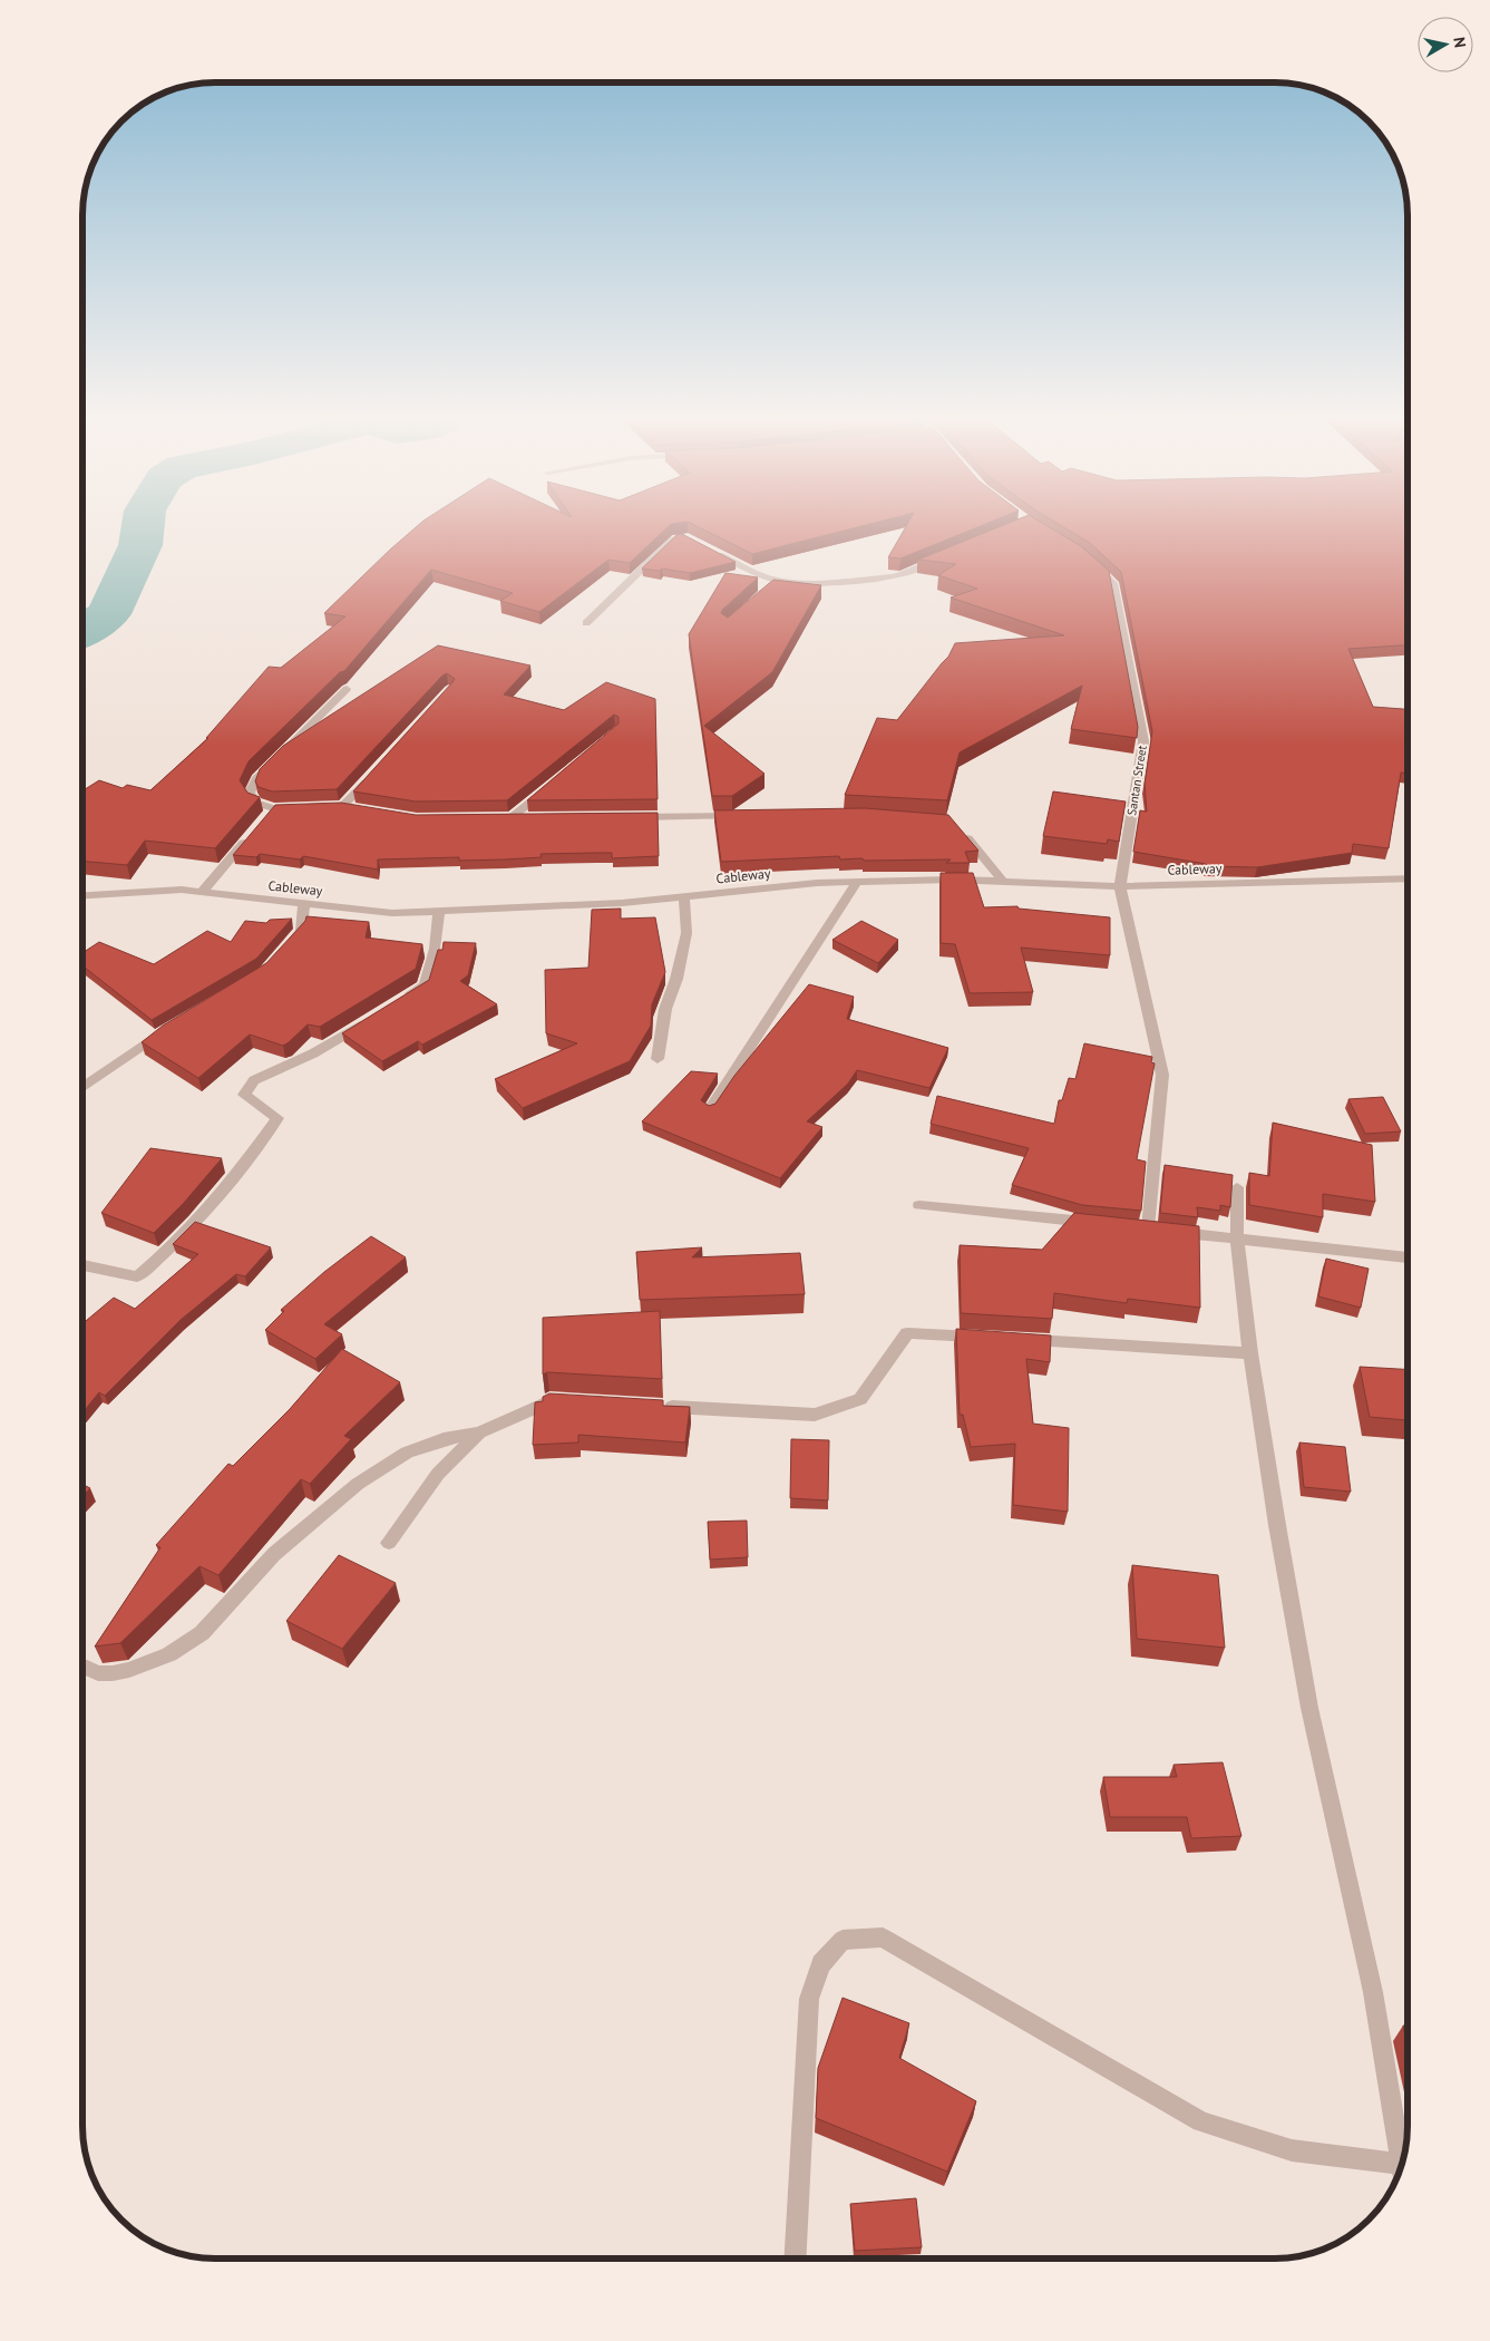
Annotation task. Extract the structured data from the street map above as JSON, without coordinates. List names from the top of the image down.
{
  "streets": {
    "street": ["Santan Street", "Cableway"]
  },
  "crossings": [
    ["Santan Street", "Cableway"]
  ],
  "north": "right"
}
